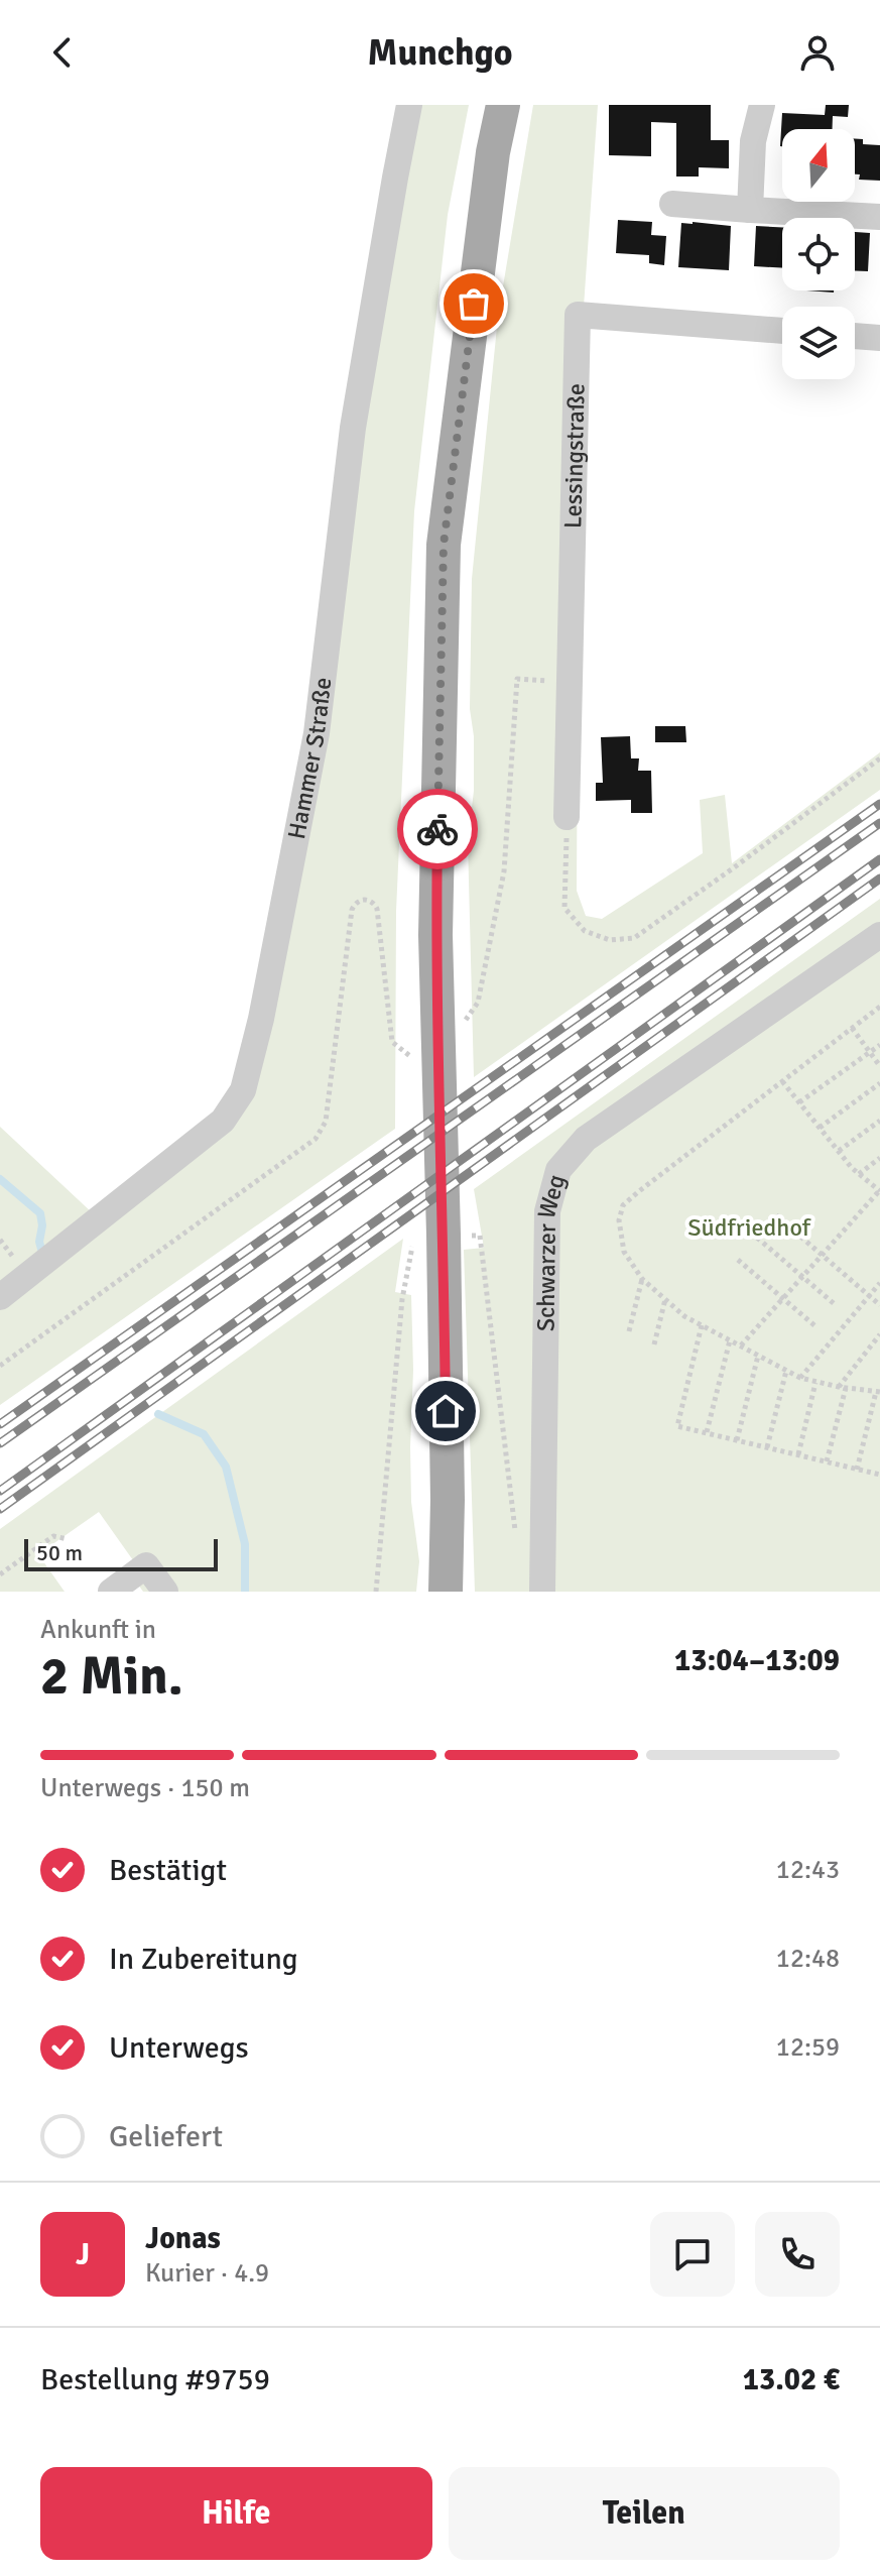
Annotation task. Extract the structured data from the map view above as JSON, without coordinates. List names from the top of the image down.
{
  "streets": {
    "street": ["Lessingstraße", "Hammer Straße", "Schwarzer Weg"]
  },
  "parks": ["Südfriedhof"],
  "scale_bar": "50 m",
  "north": "top",
  "page": {
    "header": "Munchgo",
    "scale": "50 m",
    "heading": ["2 Min.", "Ankunft in", "13:04–13:09"],
    "panel": [
      "Jonas",
      "Kurier · 4.9",
      "Bestellung #9759",
      "13.02 €"
    ],
    "bar": "Unterwegs · 150 m",
    "list": [
      ["Bestätigt", "12:43"],
      ["In Zubereitung", "12:48"],
      ["Unterwegs", "12:59"],
      "Geliefert"
    ],
    "round": "J",
    "buttons": ["Hilfe", "Teilen"]
  }
}
